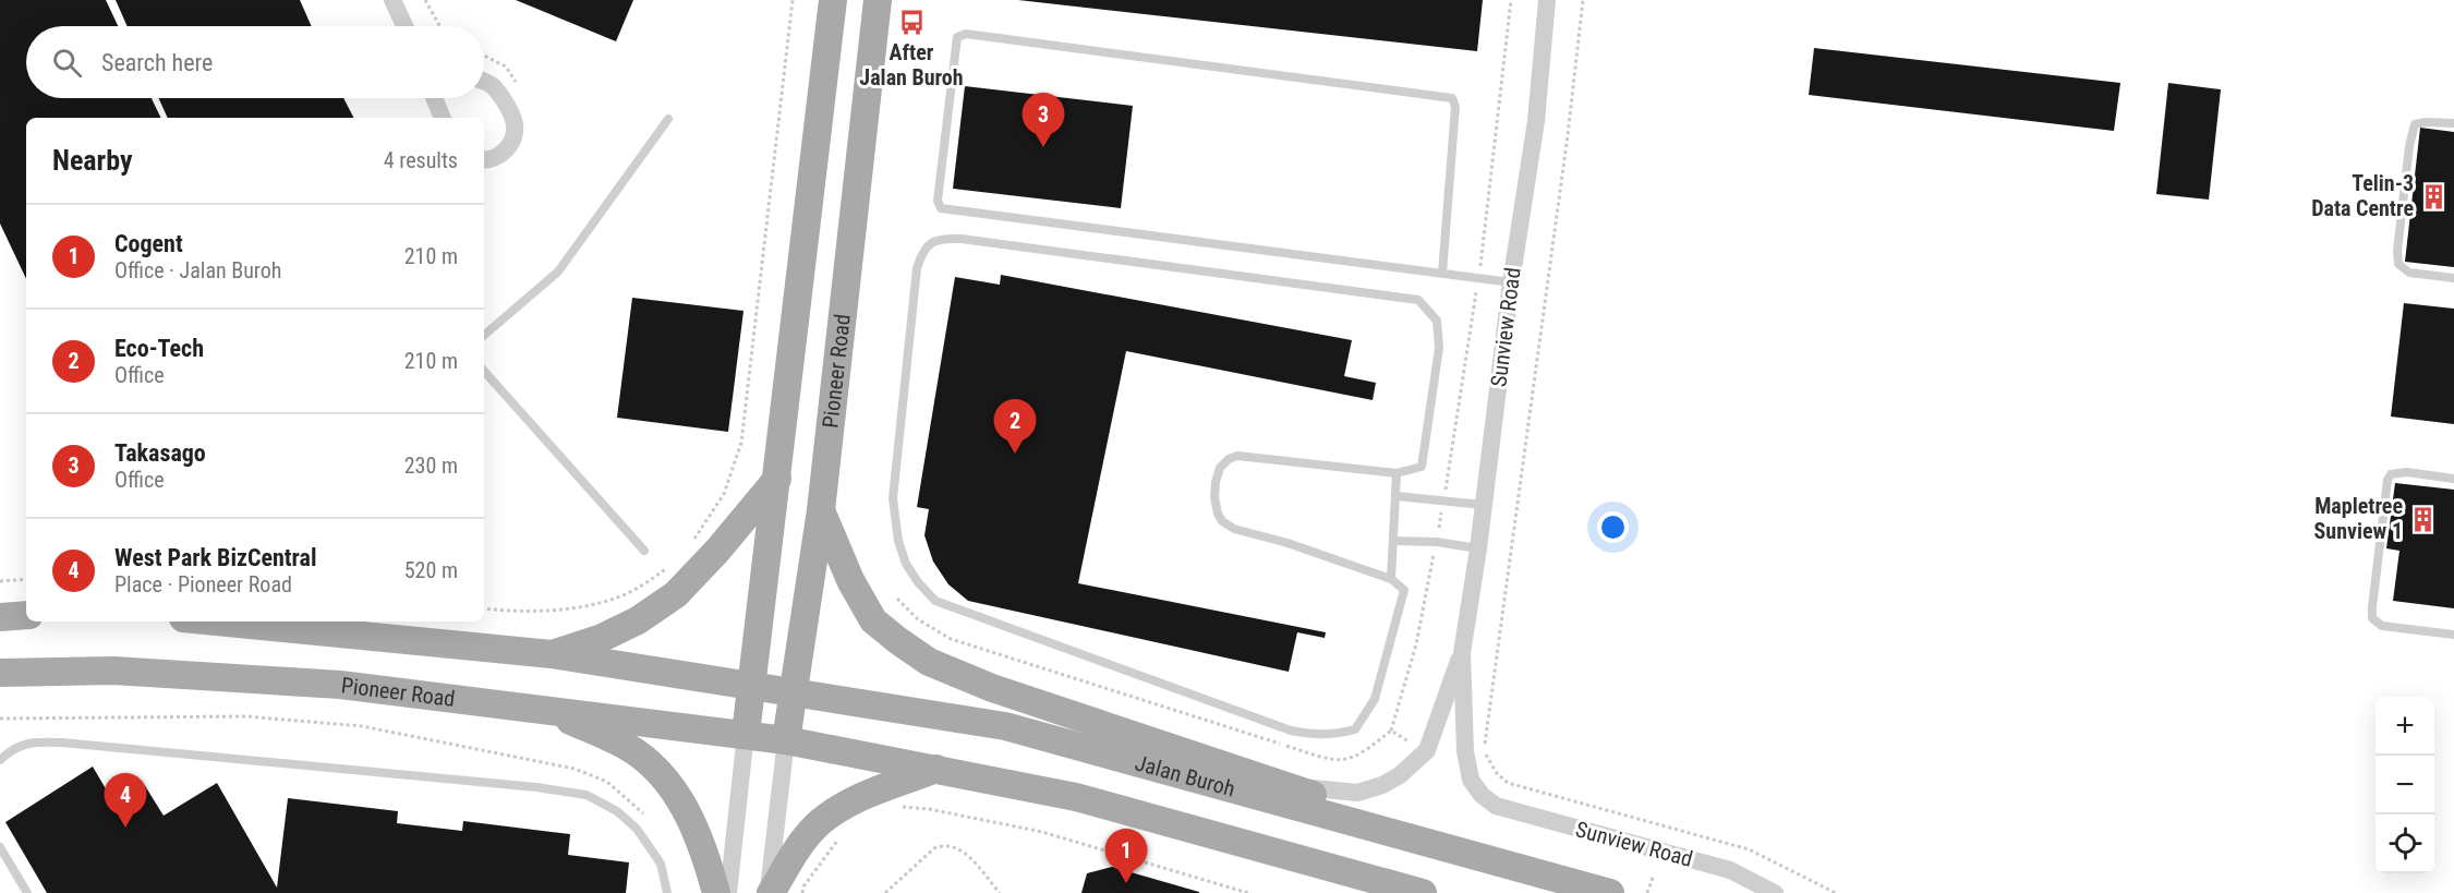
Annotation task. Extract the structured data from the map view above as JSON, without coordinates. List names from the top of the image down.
{
  "streets": {
    "main road": ["Pioneer Road", "Jalan Buroh"],
    "street": ["Sunview Road"]
  },
  "crossings": [
    ["Pioneer Road", "Jalan Buroh"]
  ],
  "places": {
    "bus stop": ["After Jalan Buroh"],
    "building": ["Telin-3 Data Centre", "Mapletree Sunview 1"]
  },
  "page": {
    "search": "Search here",
    "pins": [
      "3",
      "2",
      "4",
      "1"
    ],
    "heading": ["Nearby", "4 results"],
    "list": [
      {
        "mark": "1",
        "name": "Cogent",
        "note": "Office · Jalan Buroh",
        "value": "210 m"
      },
      {
        "mark": "2",
        "name": "Eco-Tech",
        "note": "Office",
        "value": "210 m"
      },
      {
        "mark": "3",
        "name": "Takasago",
        "note": "Office",
        "value": "230 m"
      },
      {
        "mark": "4",
        "name": "West Park BizCentral",
        "note": "Place · Pioneer Road",
        "value": "520 m"
      }
    ],
    "map_buttons": ["+", "−"]
  }
}
